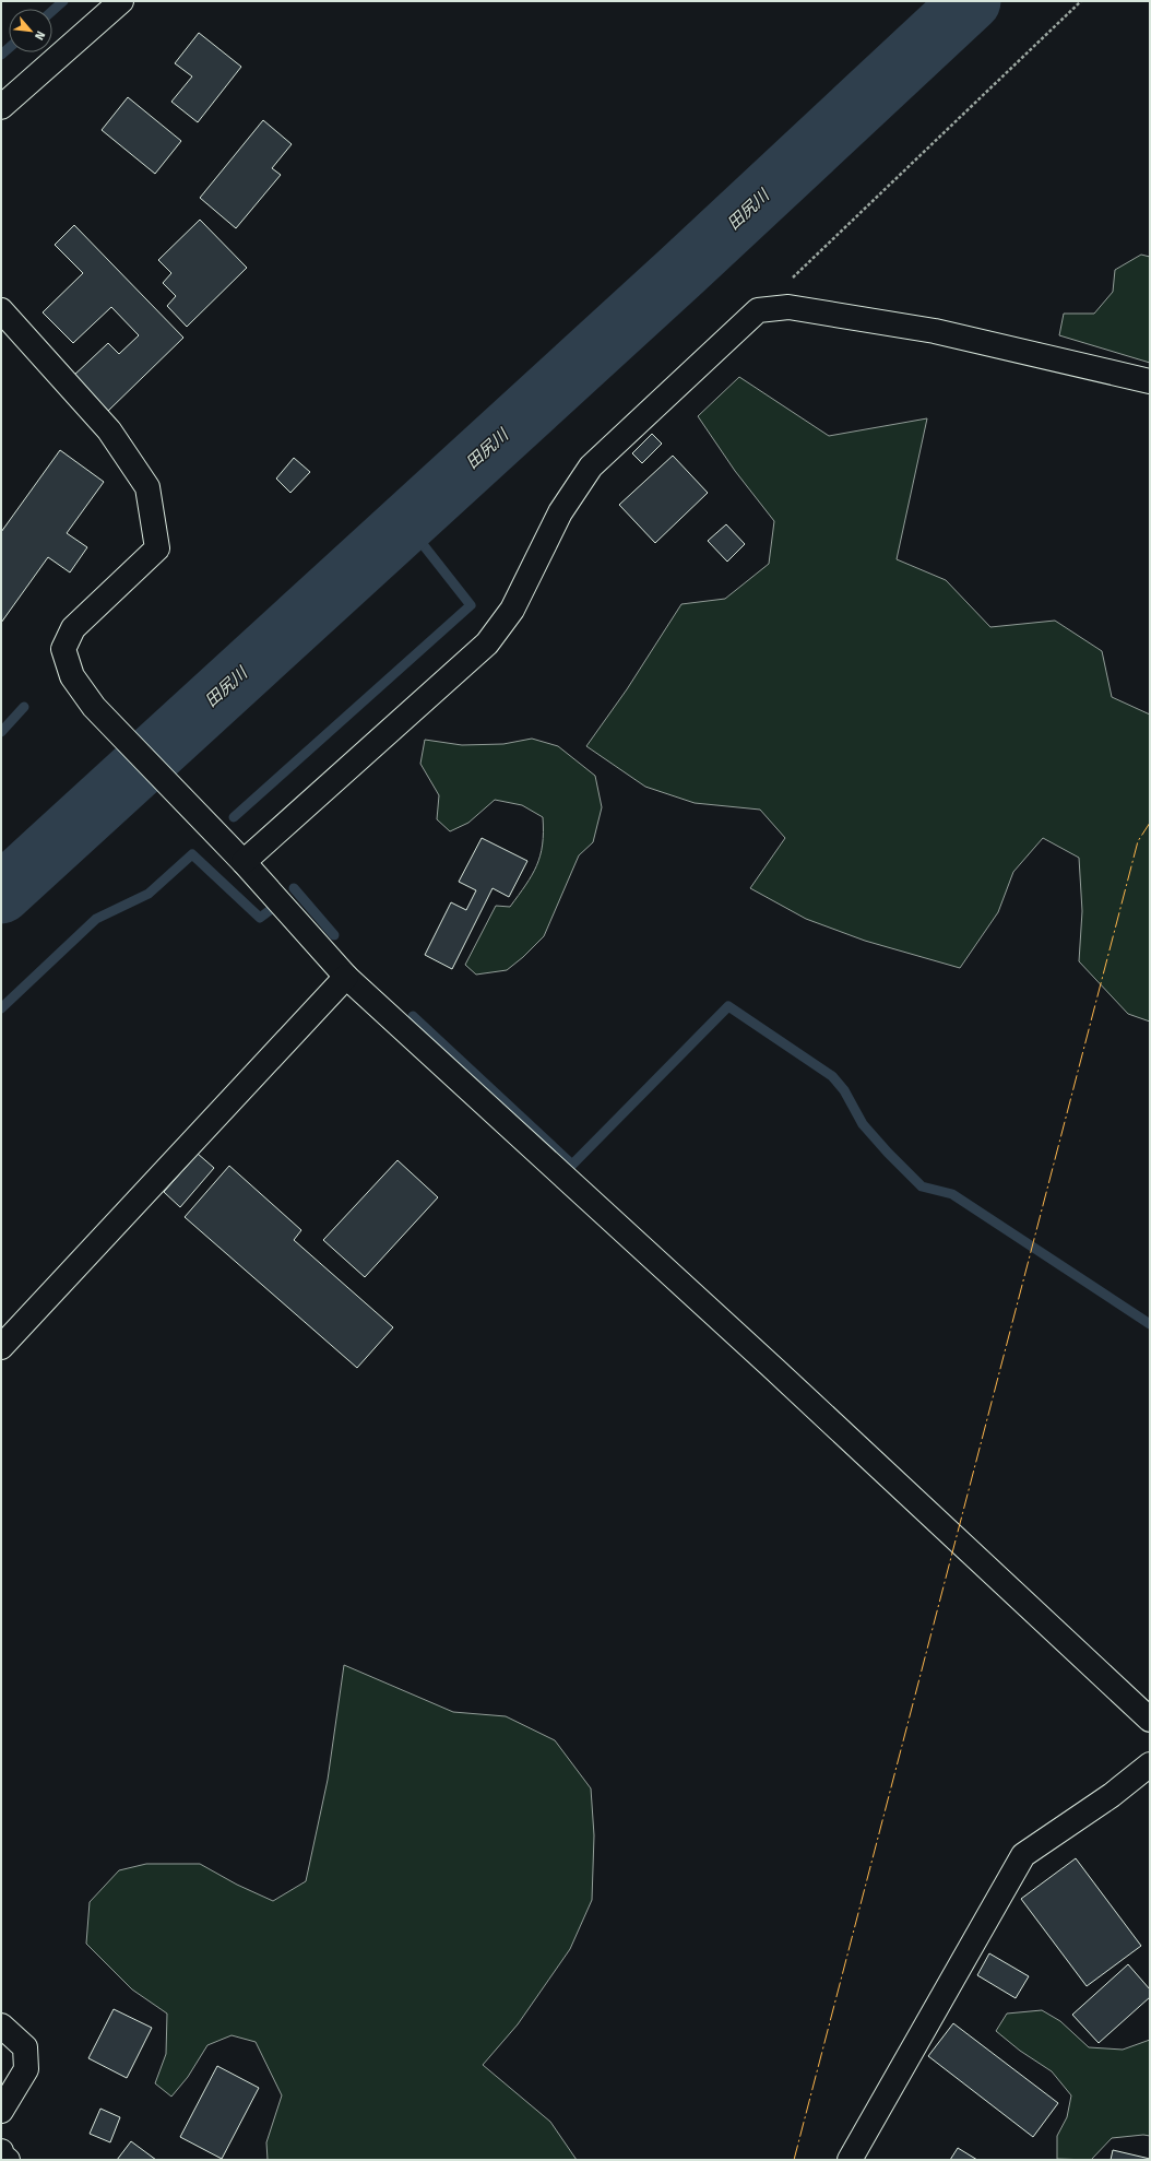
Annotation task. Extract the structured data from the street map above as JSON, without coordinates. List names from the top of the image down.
{
  "water": ["田尻川"],
  "north": "bottom right"
}
